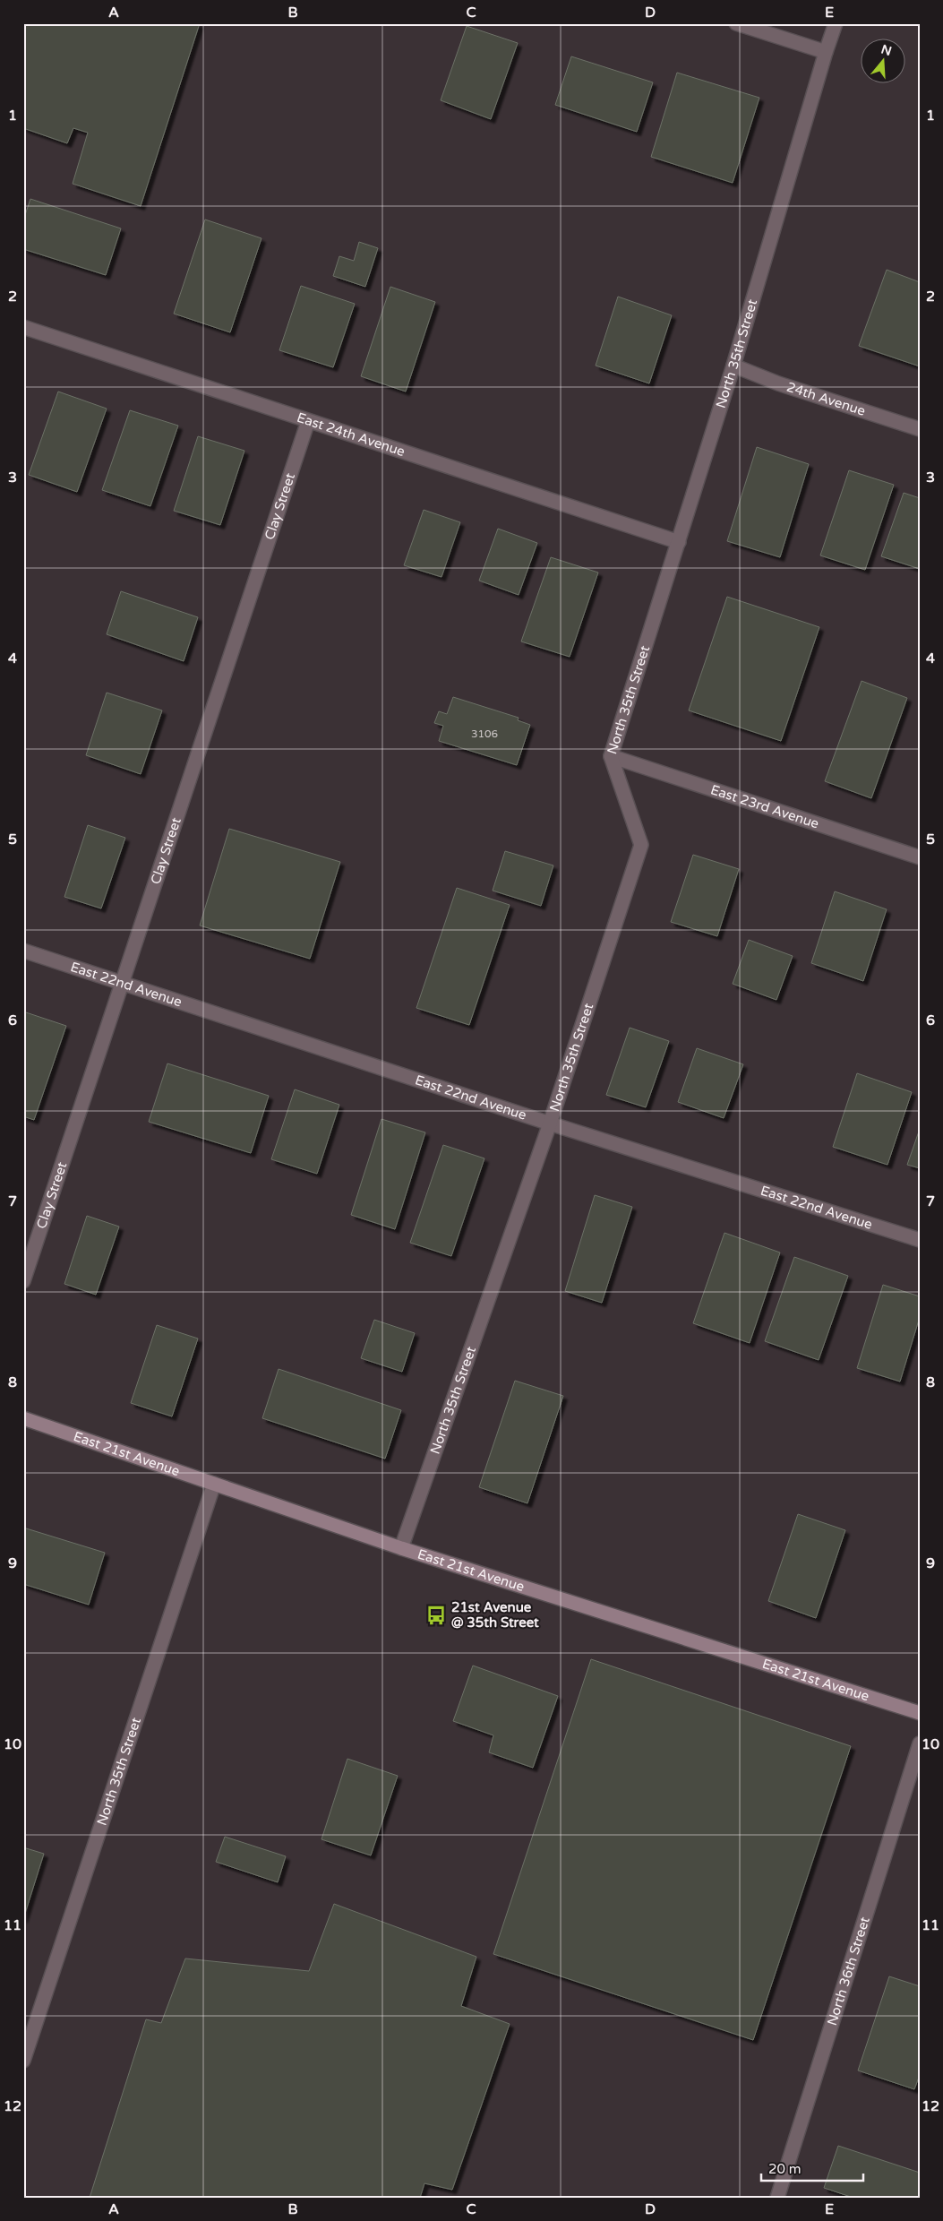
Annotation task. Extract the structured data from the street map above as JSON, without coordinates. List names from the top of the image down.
{
  "streets": {
    "street": [
      "North 35th Street",
      "24th Avenue",
      "East 24th Avenue",
      "Clay Street",
      "East 23rd Avenue",
      "East 22nd Avenue",
      "East 21st Avenue",
      "North 36th Street"
    ]
  },
  "crossings": [
    ["North 35th Street", "24th Avenue"],
    ["North 35th Street", "East 24th Avenue"],
    ["North 35th Street", "East 23rd Avenue"],
    ["North 35th Street", "East 22nd Avenue"],
    ["North 35th Street", "East 21st Avenue"],
    ["East 24th Avenue", "Clay Street"],
    ["Clay Street", "East 22nd Avenue"]
  ],
  "places": {
    "bus stop": ["21st Avenue @ 35th Street"]
  },
  "house_numbers": ["3106"],
  "scale_bar": "20 m",
  "north": "top",
  "grid": {
    "columns": [
      "A",
      "B",
      "C",
      "D",
      "E"
    ],
    "rows": [
      "1",
      "2",
      "3",
      "4",
      "5",
      "6",
      "7",
      "8",
      "9",
      "10",
      "11",
      "12"
    ]
  }
}
